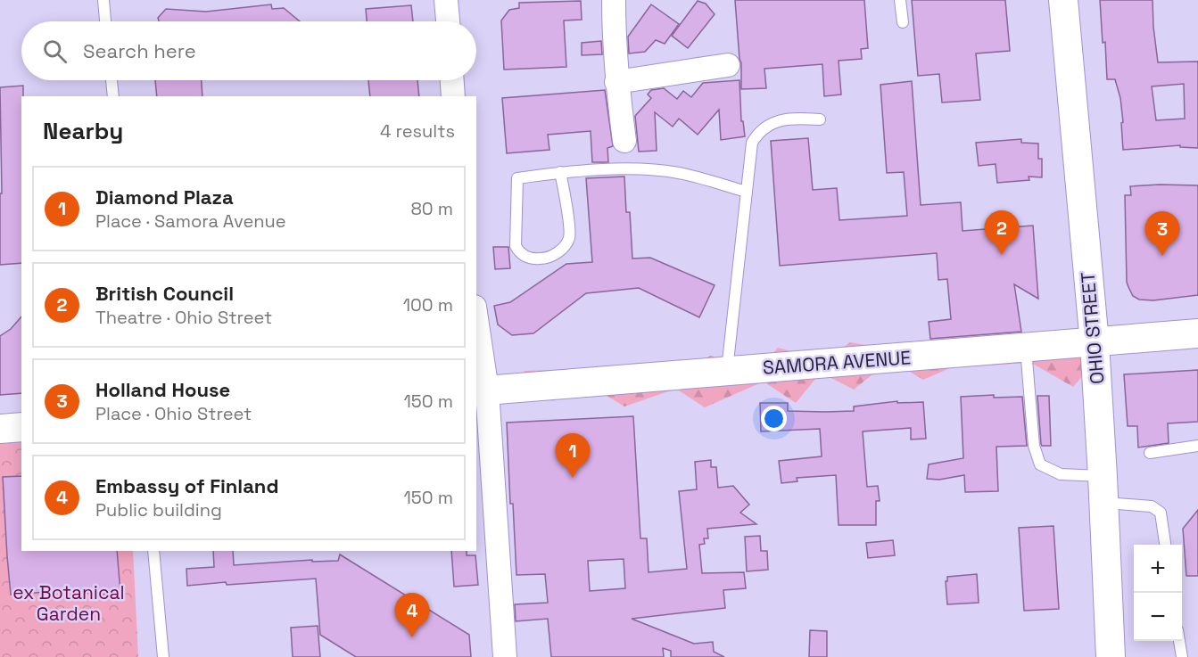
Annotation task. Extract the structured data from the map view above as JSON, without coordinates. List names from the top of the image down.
{
  "streets": {
    "street": ["OHIO STREET", "SAMORA AVENUE"]
  },
  "crossings": [
    ["OHIO STREET", "SAMORA AVENUE"]
  ],
  "parks": ["ex Botanical Garden"],
  "page": {
    "search": "Search here",
    "heading": ["Nearby", "4 results"],
    "list": [
      {
        "mark": "1",
        "name": "Diamond Plaza",
        "note": "Place · Samora Avenue",
        "value": "80 m"
      },
      {
        "mark": "2",
        "name": "British Council",
        "note": "Theatre · Ohio Street",
        "value": "100 m"
      },
      {
        "mark": "3",
        "name": "Holland House",
        "note": "Place · Ohio Street",
        "value": "150 m"
      },
      {
        "mark": "4",
        "name": "Embassy of Finland",
        "note": "Public building",
        "value": "150 m"
      }
    ],
    "pins": [
      "2",
      "3",
      "1",
      "4"
    ],
    "map_buttons": ["+", "−"]
  }
}
